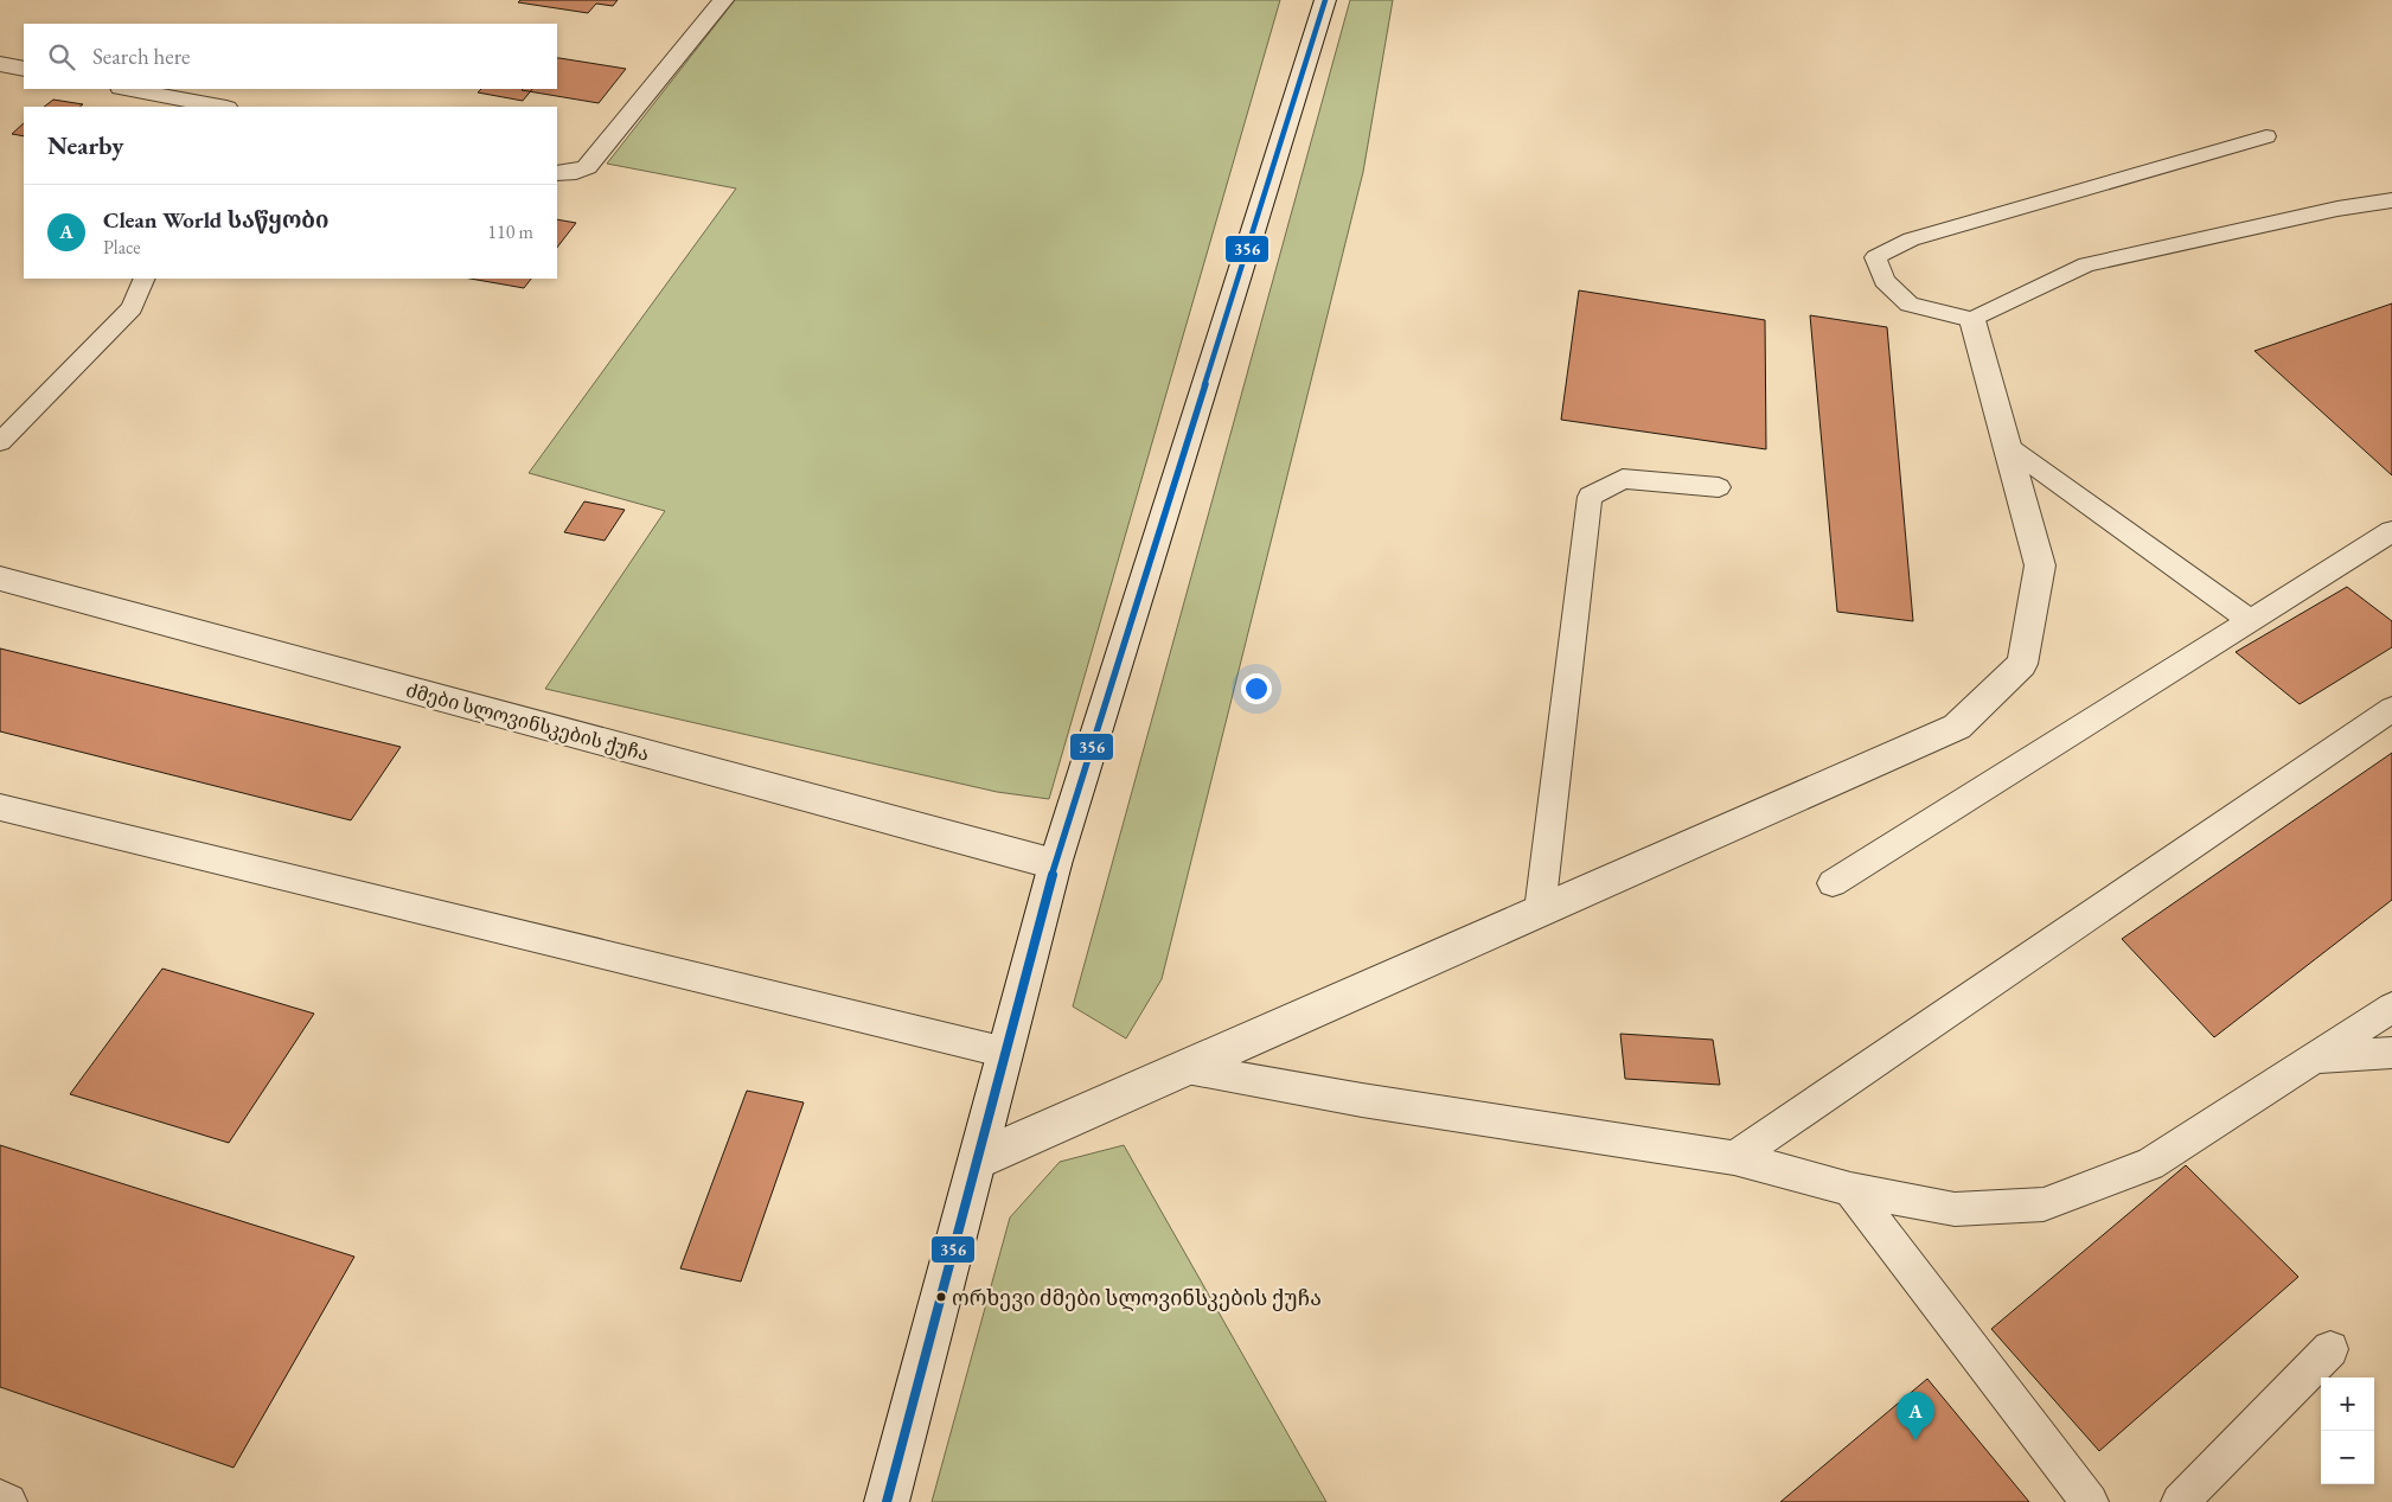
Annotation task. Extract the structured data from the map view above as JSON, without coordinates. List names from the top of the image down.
{
  "streets": {
    "street": ["ძმები სლოვინსკების ქუჩა"]
  },
  "places": ["ორხევი ძმები სლოვინსკების ქუჩა"],
  "lines": ["transit line 356"],
  "page": {
    "search": "Search here",
    "heading": "Nearby",
    "list": [
      {
        "mark": "A",
        "name": "Clean World საწყობი",
        "note": "Place",
        "value": "110 m"
      }
    ],
    "map_buttons": ["+", "−"],
    "pins": "A"
  }
}
